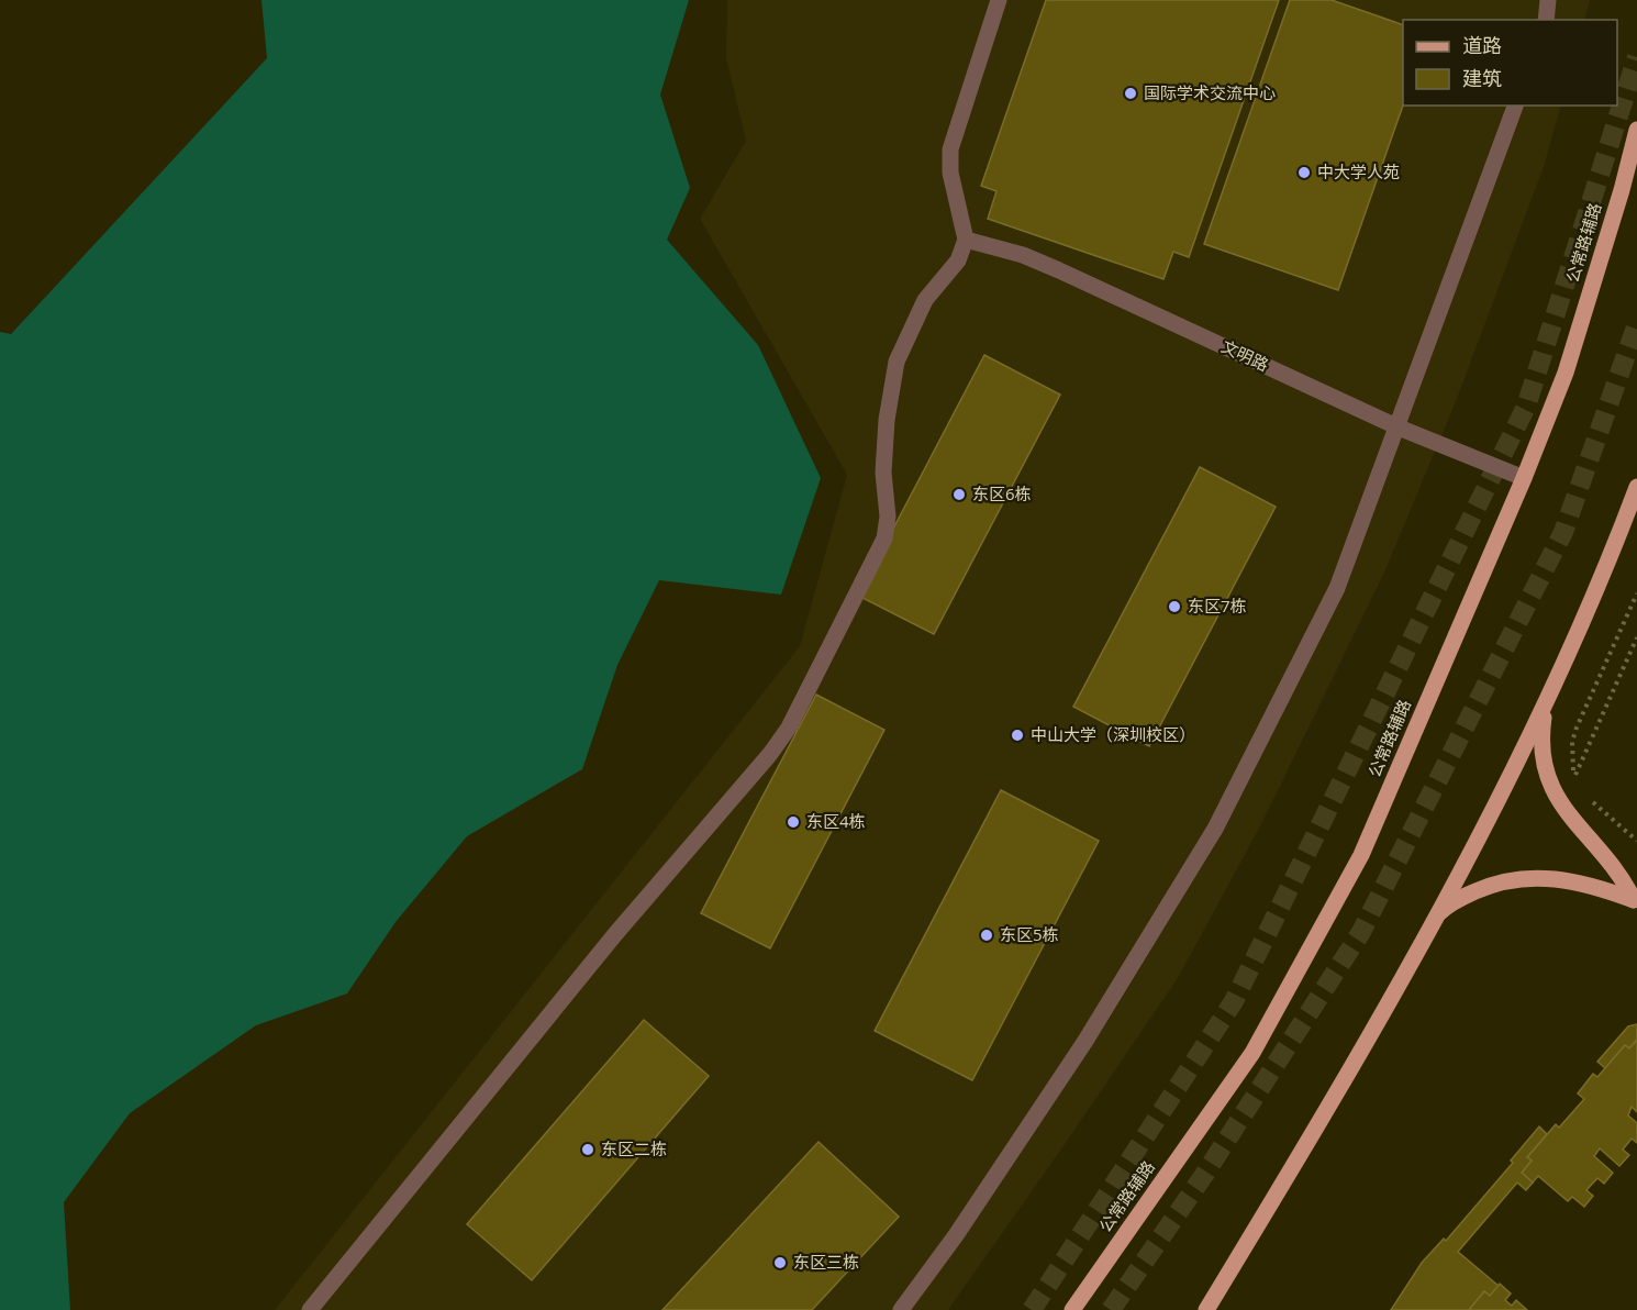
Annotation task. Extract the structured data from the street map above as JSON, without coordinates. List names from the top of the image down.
{
  "streets": {
    "main road": ["公常路辅路"],
    "lane": ["文明路"]
  },
  "crossings": [
    ["公常路辅路", "文明路"]
  ],
  "places": [
    "国际学术交流中心",
    "中大学人苑",
    "东区6栋",
    "东区7栋",
    "中山大学（深圳校区）",
    "东区4栋",
    "东区5栋",
    "东区二栋",
    "东区三栋"
  ],
  "legend": ["道路", "建筑"]
}
